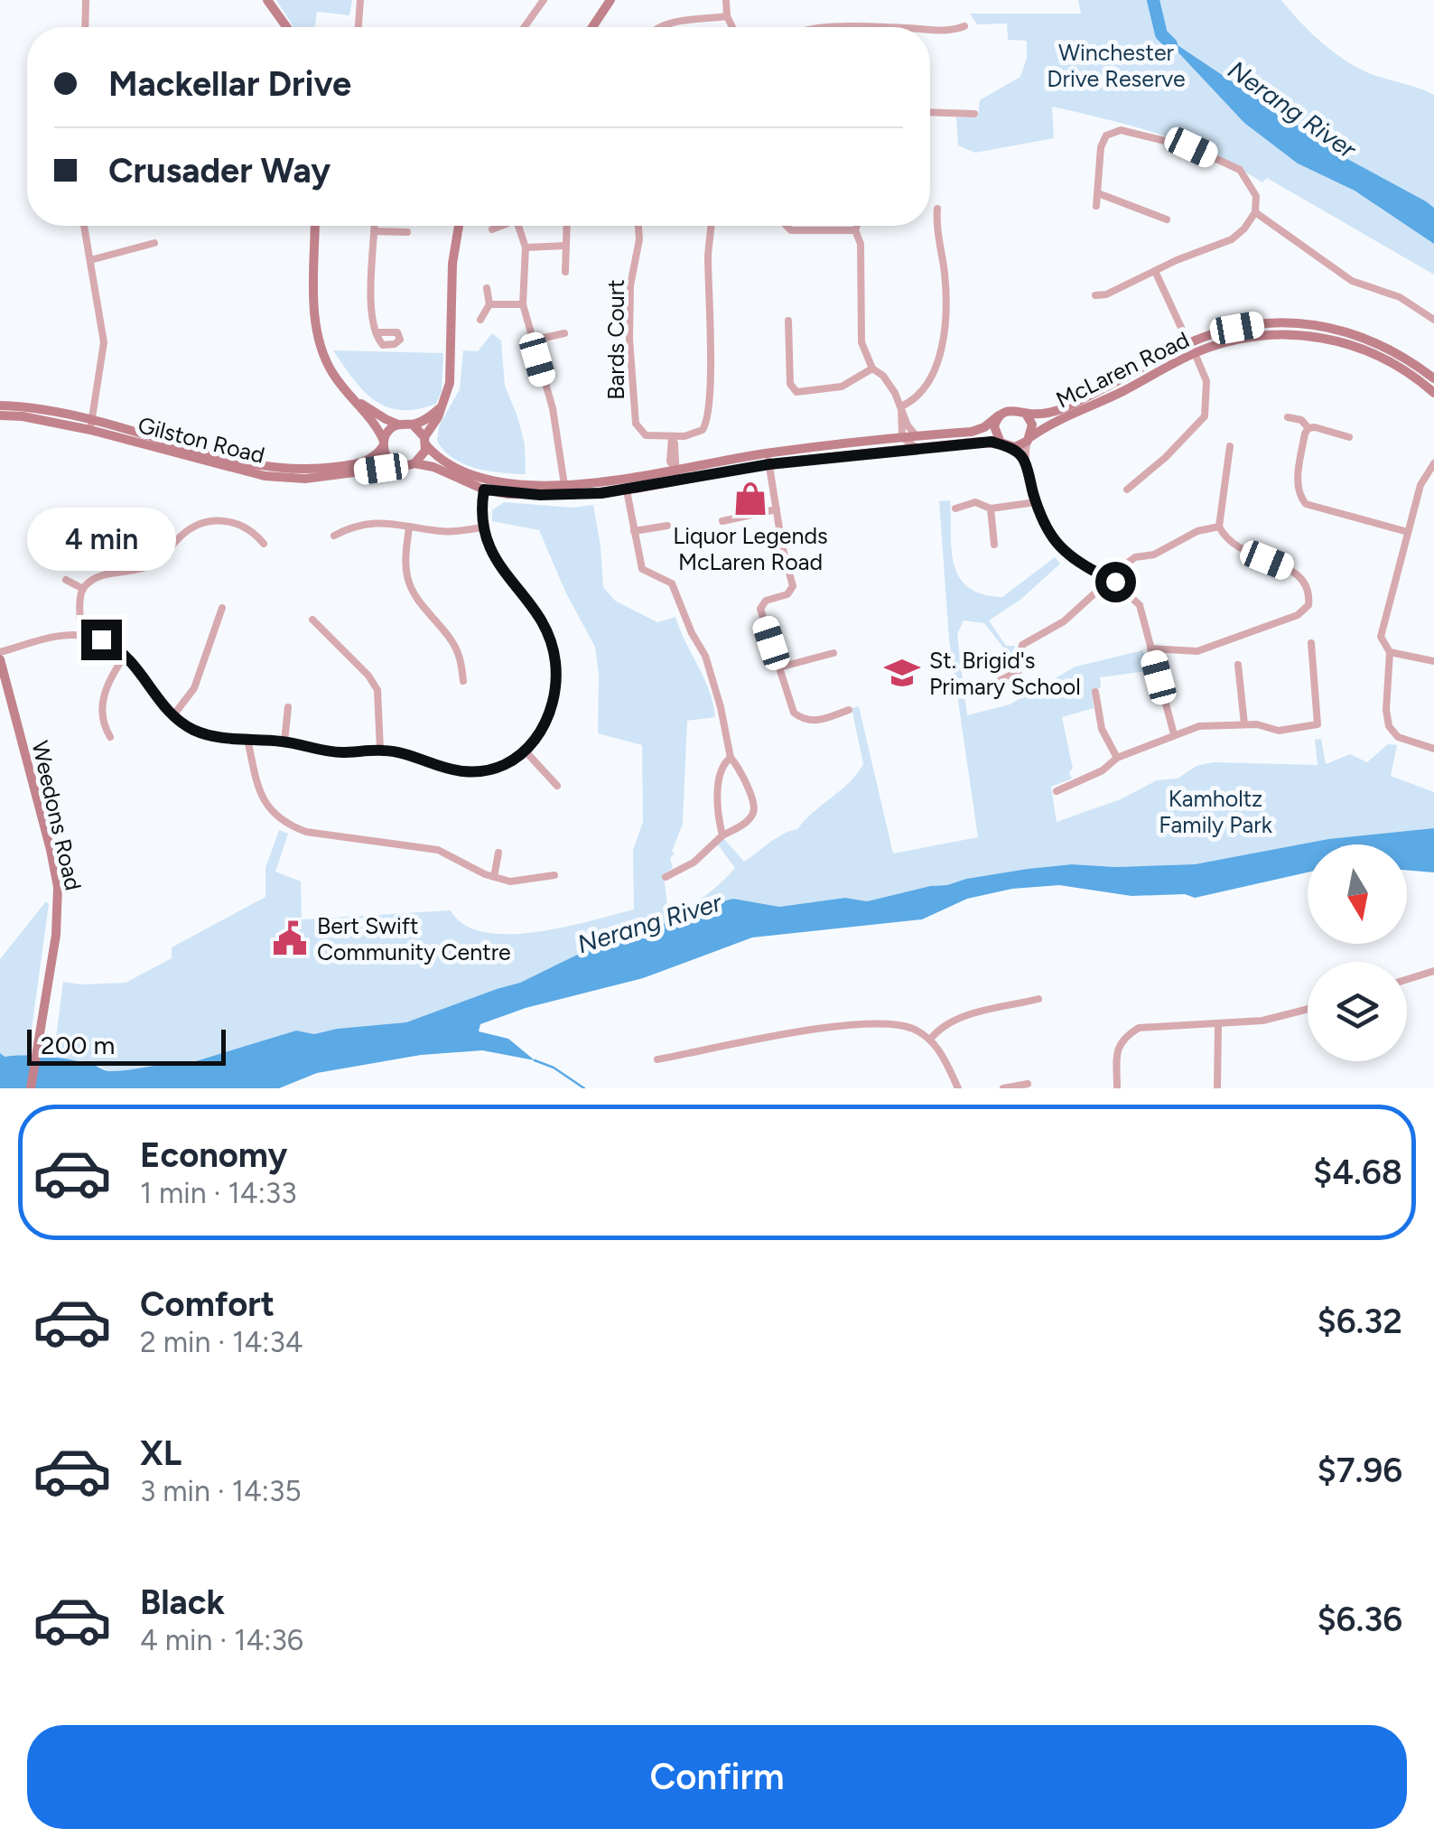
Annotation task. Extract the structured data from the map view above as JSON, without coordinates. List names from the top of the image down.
{
  "streets": {
    "main road": ["McLaren Road", "Gilston Road", "Weedons Road"],
    "street": ["Bards Court"]
  },
  "water": ["Nerang River"],
  "parks": ["Winchester Drive Reserve", "Kamholtz Family Park"],
  "places": {
    "shop": ["Liquor Legends McLaren Road"],
    "school or university": ["St. Brigid's Primary School"],
    "public building": ["Bert Swift Community Centre"]
  },
  "scale_bar": "200 m",
  "north": "bottom",
  "page": {
    "banner": ["Mackellar Drive", "Crusader Way"],
    "bubble": "4 min",
    "scale": "200 m",
    "list": [
      {
        "name": "Economy",
        "note": "1 min · 14:33",
        "value": "$4.68"
      },
      {
        "name": "Comfort",
        "note": "2 min · 14:34",
        "value": "$6.32"
      },
      {
        "name": "XL",
        "note": "3 min · 14:35",
        "value": "$7.96"
      },
      {
        "name": "Black",
        "note": "4 min · 14:36",
        "value": "$6.36"
      }
    ],
    "buttons": "Confirm"
  }
}
